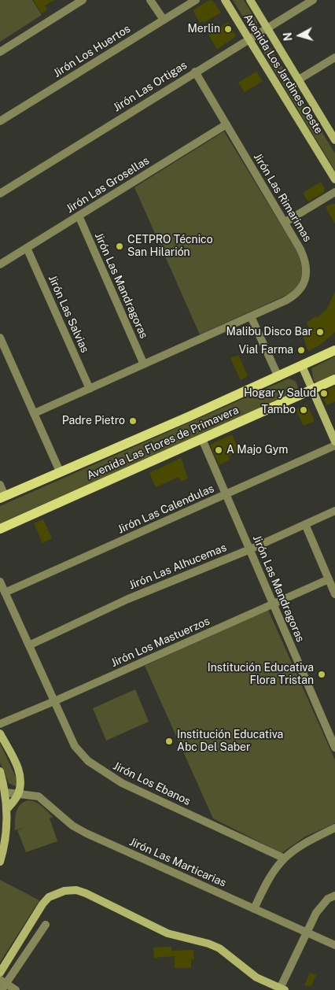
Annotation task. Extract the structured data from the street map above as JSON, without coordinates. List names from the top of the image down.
{
  "streets": {
    "main road": ["Avenida Las Flores de Primavera"],
    "street": [
      "Jirón Los Huertos",
      "Avenida Los Jardines Oeste",
      "Jirón Las Ortigas",
      "Jirón Las Grosellas",
      "Jirón Las Rimarimas",
      "Jirón Las Mandragoras",
      "Jirón Las Salvias",
      "Jirón Las Calendulas",
      "Jirón Las Alhucemas",
      "Jirón Los Mastuerzos",
      "Jirón Los Ebanos",
      "Jirón Las Marticarias"
    ]
  },
  "crossings": [
    ["Avenida Los Jardines Oeste", "Jirón Las Ortigas"],
    ["Jirón Las Ortigas", "Jirón Las Rimarimas"],
    ["Jirón Las Grosellas", "Jirón Las Rimarimas"],
    ["Jirón Las Grosellas", "Jirón Las Mandragoras"],
    ["Jirón Las Grosellas", "Jirón Las Salvias"],
    ["Jirón Las Rimarimas", "Jirón Las Mandragoras"],
    ["Jirón Las Rimarimas", "Jirón Las Salvias"],
    ["Jirón Las Mandragoras", "Avenida Las Flores de Primavera"],
    ["Jirón Las Mandragoras", "Jirón Las Calendulas"],
    ["Jirón Las Mandragoras", "Jirón Las Alhucemas"],
    ["Jirón Las Mandragoras", "Jirón Los Mastuerzos"],
    ["Jirón Las Calendulas", "Jirón Los Ebanos"],
    ["Jirón Las Alhucemas", "Jirón Los Ebanos"],
    ["Jirón Los Mastuerzos", "Jirón Los Ebanos"]
  ],
  "places": [
    "Merlin",
    "CETPRO Técnico San Hilarión",
    "Malibu Disco Bar",
    "Vial Farma",
    "Hogar y Salud",
    "Tambo",
    "Padre Pietro",
    "A Majo Gym",
    "Institución Educativa Flora Tristan",
    "Institución Educativa Abc Del Saber"
  ],
  "north": "left"
}
